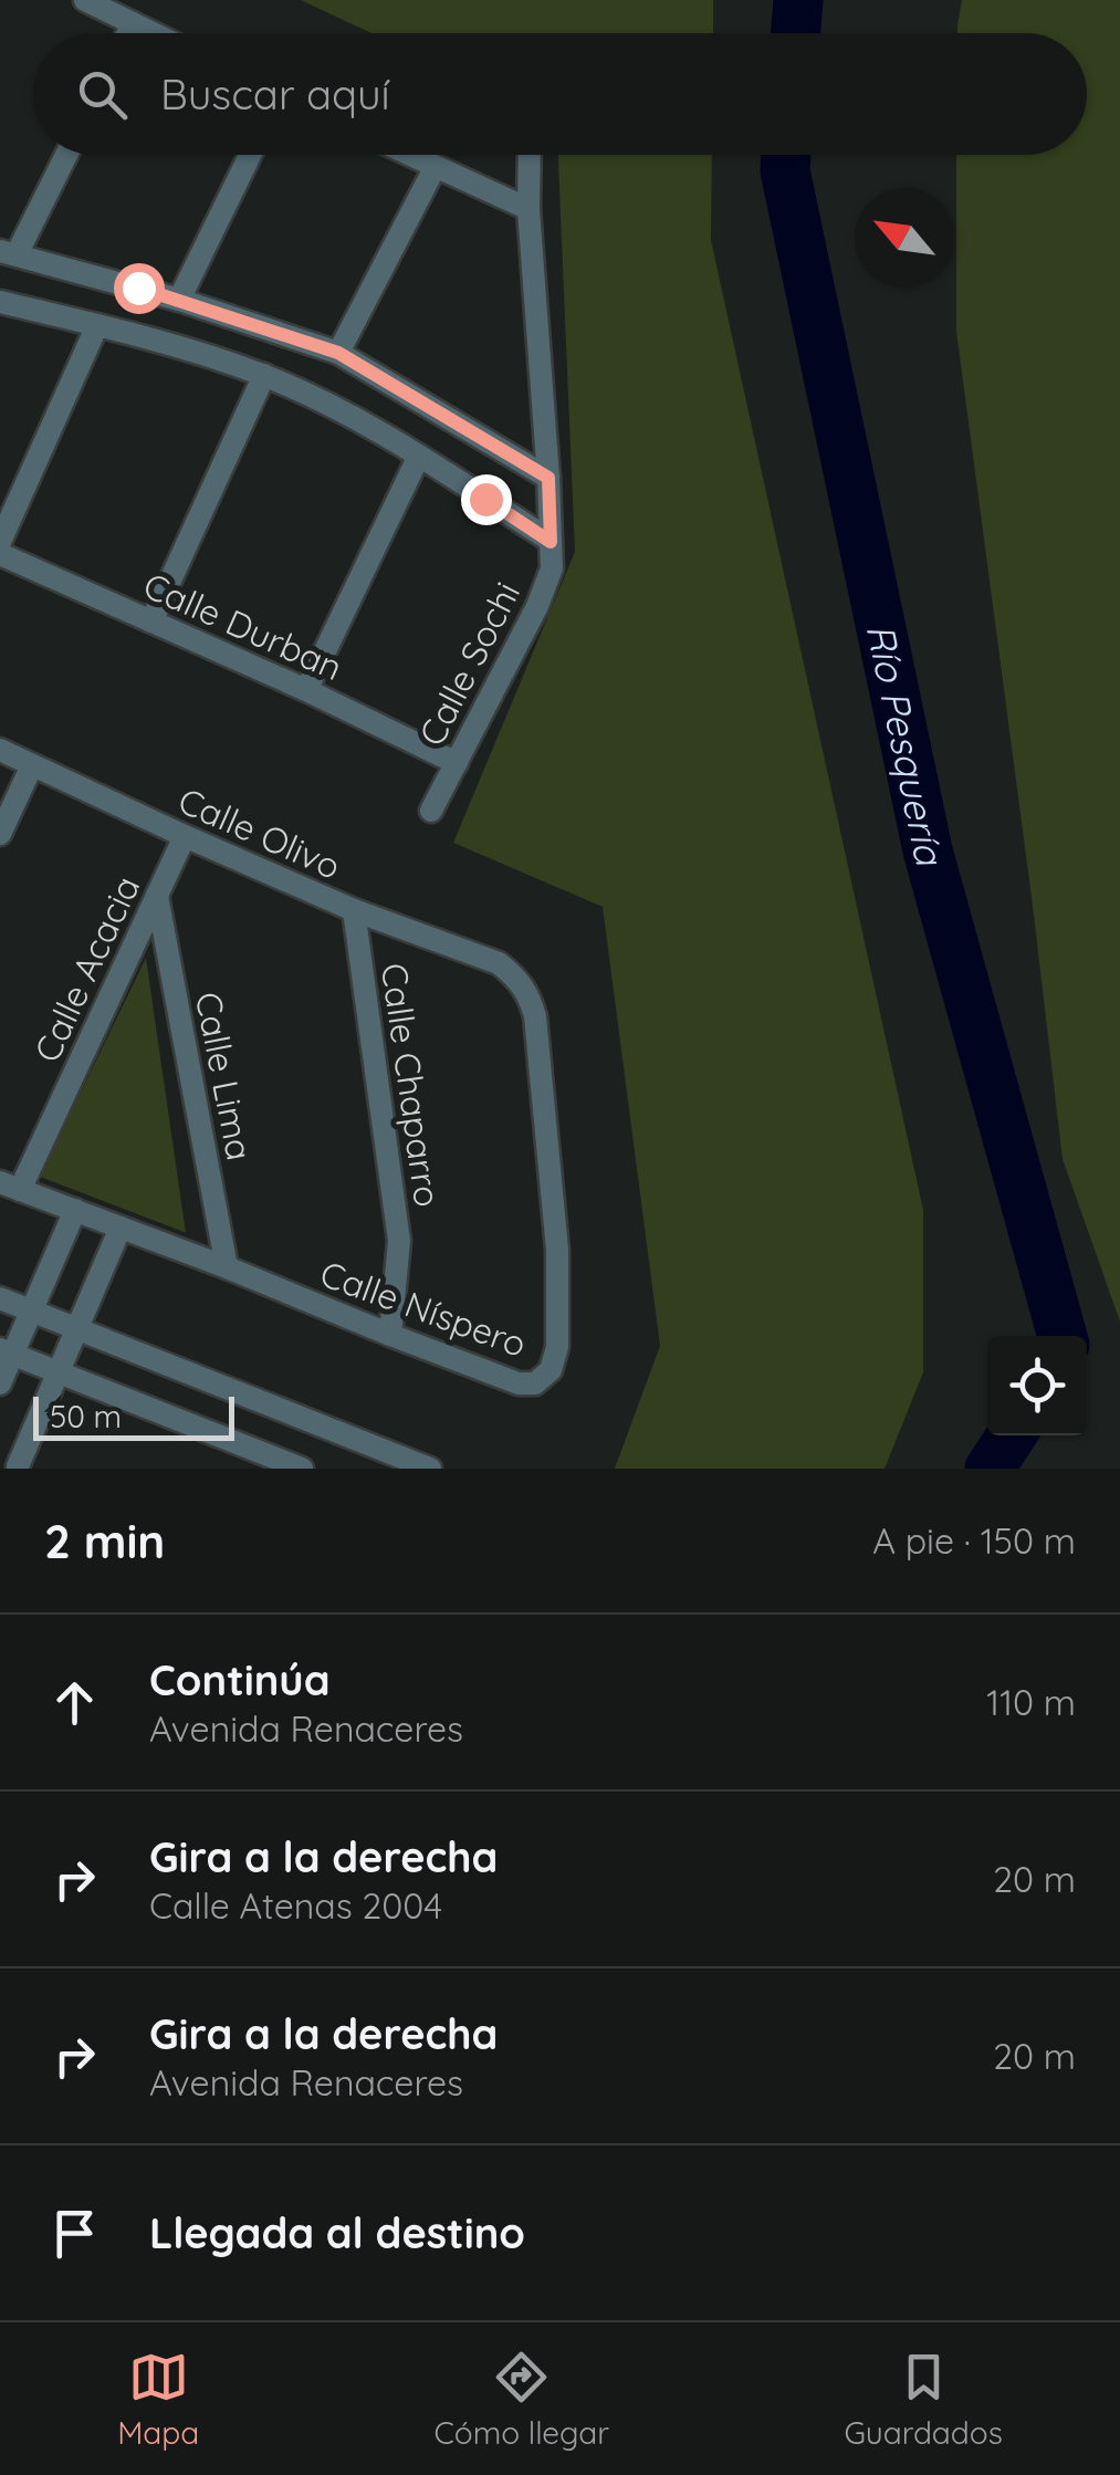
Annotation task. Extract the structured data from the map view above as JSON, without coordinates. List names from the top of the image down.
{
  "streets": {
    "street": [
      "Calle Durban",
      "Calle Sochi",
      "Calle Olivo",
      "Calle Acacia",
      "Calle Lima",
      "Calle Chaparro",
      "Calle Níspero"
    ]
  },
  "crossings": [
    ["Calle Durban", "Calle Sochi"],
    ["Calle Olivo", "Calle Acacia"],
    ["Calle Olivo", "Calle Chaparro"],
    ["Calle Olivo", "Calle Níspero"],
    ["Calle Acacia", "Calle Lima"],
    ["Calle Acacia", "Calle Níspero"],
    ["Calle Lima", "Calle Níspero"],
    ["Calle Chaparro", "Calle Níspero"]
  ],
  "water": ["Río Pesquería"],
  "scale_bar": "50 m",
  "north": "top left",
  "page": {
    "search": "Buscar aquí",
    "scale": "50 m",
    "heading": ["2 min", "A pie · 150 m"],
    "list": [
      ["Continúa", "Avenida Renaceres", "110 m"],
      ["Gira a la derecha", "Calle Atenas 2004", "20 m"],
      ["Gira a la derecha", "Avenida Renaceres", "20 m"],
      "Llegada al destino"
    ],
    "nav": ["Mapa", "Cómo llegar", "Guardados"]
  }
}
